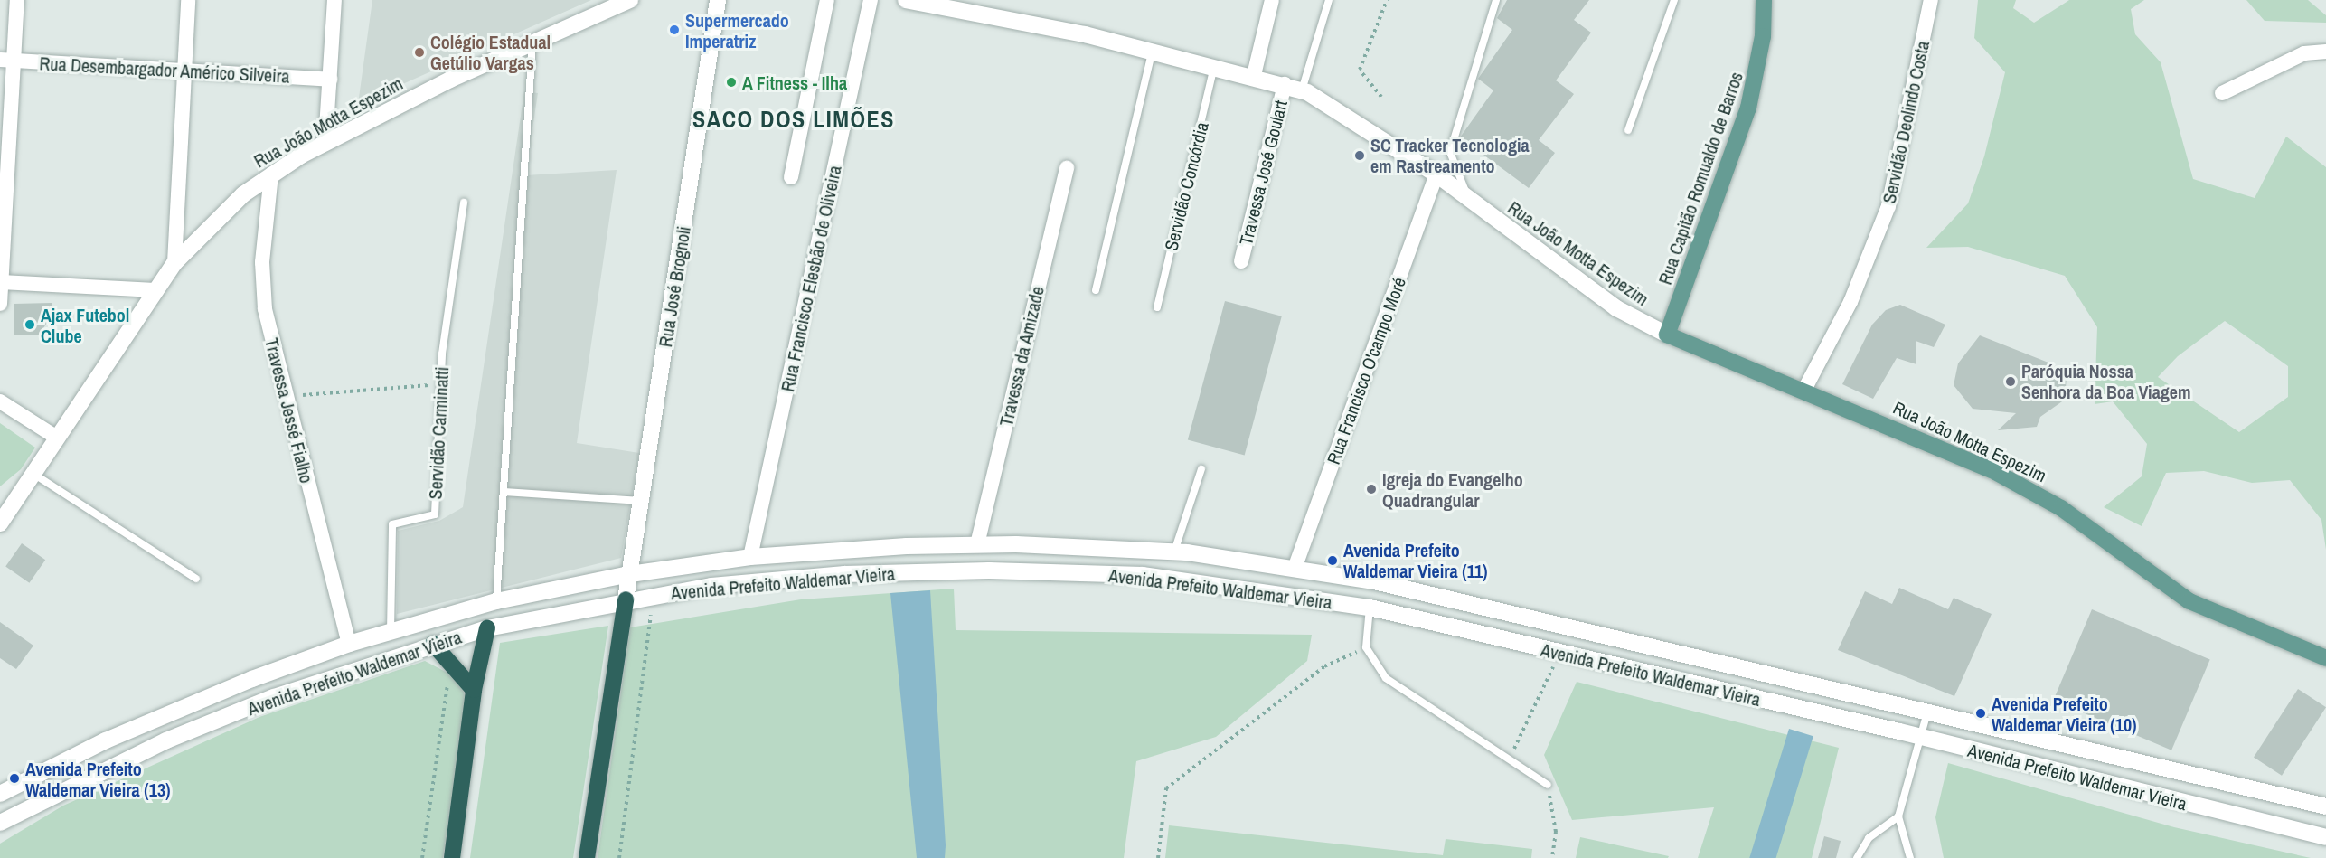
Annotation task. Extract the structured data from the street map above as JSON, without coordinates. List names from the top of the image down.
{
  "streets": {
    "main road": [
      "Rua João Motta Espezim",
      "Rua Capitão Romualdo de Barros",
      "Rua José Brognoli",
      "Avenida Prefeito Waldemar Vieira"
    ],
    "street": [
      "Rua Desembargador Américo Silveira",
      "Servidão Deolindo Costa",
      "Travessa José Goulart",
      "Rua Francisco Elesbão de Oliveira",
      "Travessa da Amizade",
      "Rua Francisco O'campo Moré",
      "Travessa Jessé Fialho"
    ],
    "lane": ["Servidão Concórdia", "Servidão Carminatti"]
  },
  "crossings": [
    ["Rua João Motta Espezim", "Servidão Deolindo Costa"],
    ["Rua João Motta Espezim", "Travessa José Goulart"],
    ["Rua João Motta Espezim", "Rua Capitão Romualdo de Barros"],
    ["Rua João Motta Espezim", "Servidão Concórdia"],
    ["Rua João Motta Espezim", "Rua Francisco O'campo Moré"],
    ["Rua João Motta Espezim", "Travessa Jessé Fialho"],
    ["Rua Francisco Elesbão de Oliveira", "Avenida Prefeito Waldemar Vieira"],
    ["Rua José Brognoli", "Avenida Prefeito Waldemar Vieira"],
    ["Travessa da Amizade", "Avenida Prefeito Waldemar Vieira"],
    ["Rua Francisco O'campo Moré", "Avenida Prefeito Waldemar Vieira"],
    ["Travessa Jessé Fialho", "Avenida Prefeito Waldemar Vieira"],
    ["Servidão Carminatti", "Avenida Prefeito Waldemar Vieira"]
  ],
  "districts": ["SACO DOS LIMÕES"],
  "places": [
    "Supermercado Imperatriz",
    "Colégio Estadual Getúlio Vargas",
    "A Fitness - Ilha",
    "SC Tracker Tecnologia em Rastreamento",
    "Ajax Futebol Clube",
    "Paróquia Nossa Senhora da Boa Viagem",
    "Igreja do Evangelho Quadrangular",
    "Avenida Prefeito Waldemar Vieira (11)",
    "Avenida Prefeito Waldemar Vieira (10)",
    "Avenida Prefeito Waldemar Vieira (13)"
  ]
}
